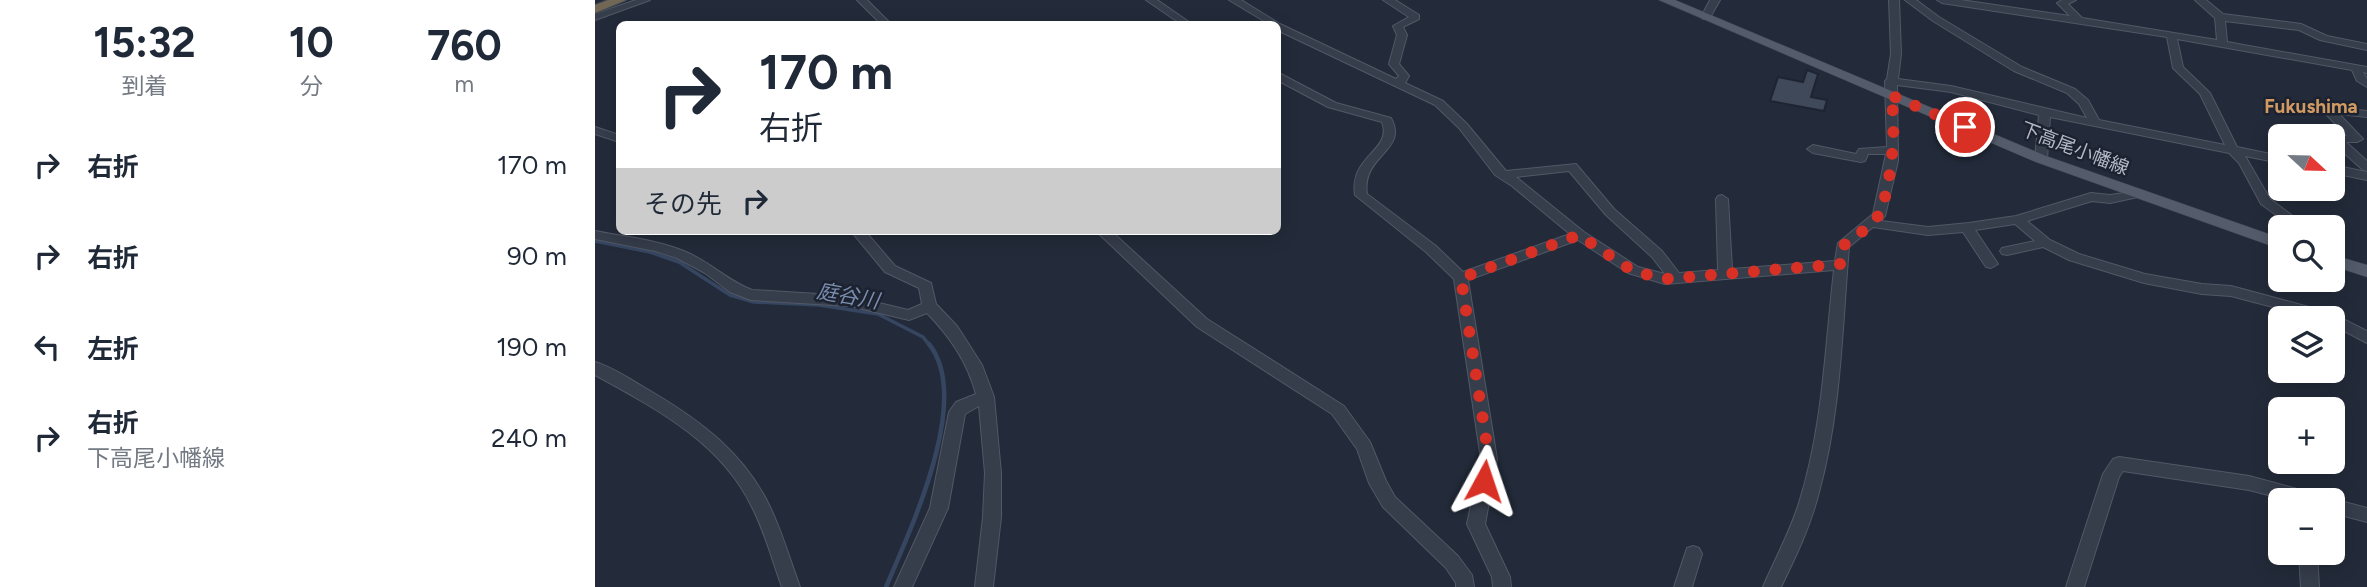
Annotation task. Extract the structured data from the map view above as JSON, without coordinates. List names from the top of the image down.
{
  "streets": {
    "main road": ["下高尾小幡線"]
  },
  "districts": ["Fukushima"],
  "water": ["庭谷川"],
  "north": "right",
  "page": {
    "eta": [
      "15:32",
      "到着",
      "10",
      "分",
      "760",
      "m"
    ],
    "turn": ["170 m", "右折"],
    "list": [
      {
        "name": "右折",
        "value": "170 m"
      },
      {
        "name": "右折",
        "value": "90 m"
      },
      {
        "name": "左折",
        "value": "190 m"
      },
      {
        "name": "右折",
        "note": "下高尾小幡線",
        "value": "240 m"
      }
    ],
    "map_buttons": ["+", "−"],
    "then": "その先"
  }
}
